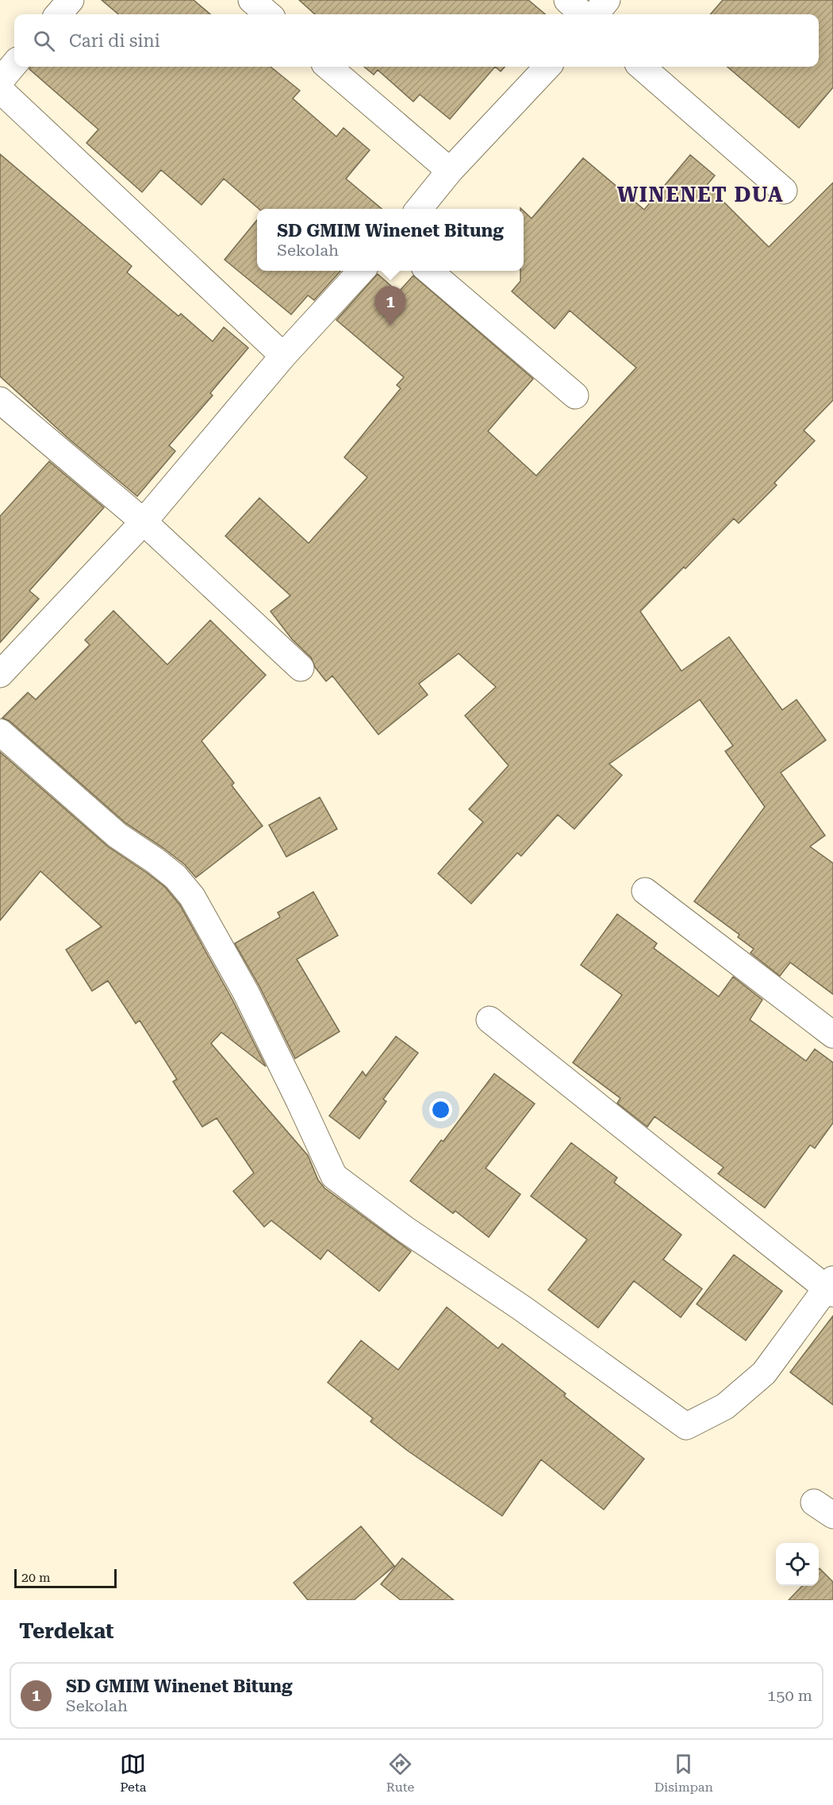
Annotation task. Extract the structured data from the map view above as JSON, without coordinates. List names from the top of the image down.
{
  "districts": ["WINENET DUA"],
  "scale_bar": "20 m",
  "page": {
    "search": "Cari di sini",
    "popup": ["SD GMIM Winenet Bitung", "Sekolah"],
    "pins": "1",
    "scale": "20 m",
    "heading": "Terdekat",
    "list": [
      {
        "mark": "1",
        "name": "SD GMIM Winenet Bitung",
        "note": "Sekolah",
        "value": "150 m"
      }
    ],
    "nav": ["Peta", "Rute", "Disimpan"]
  }
}
